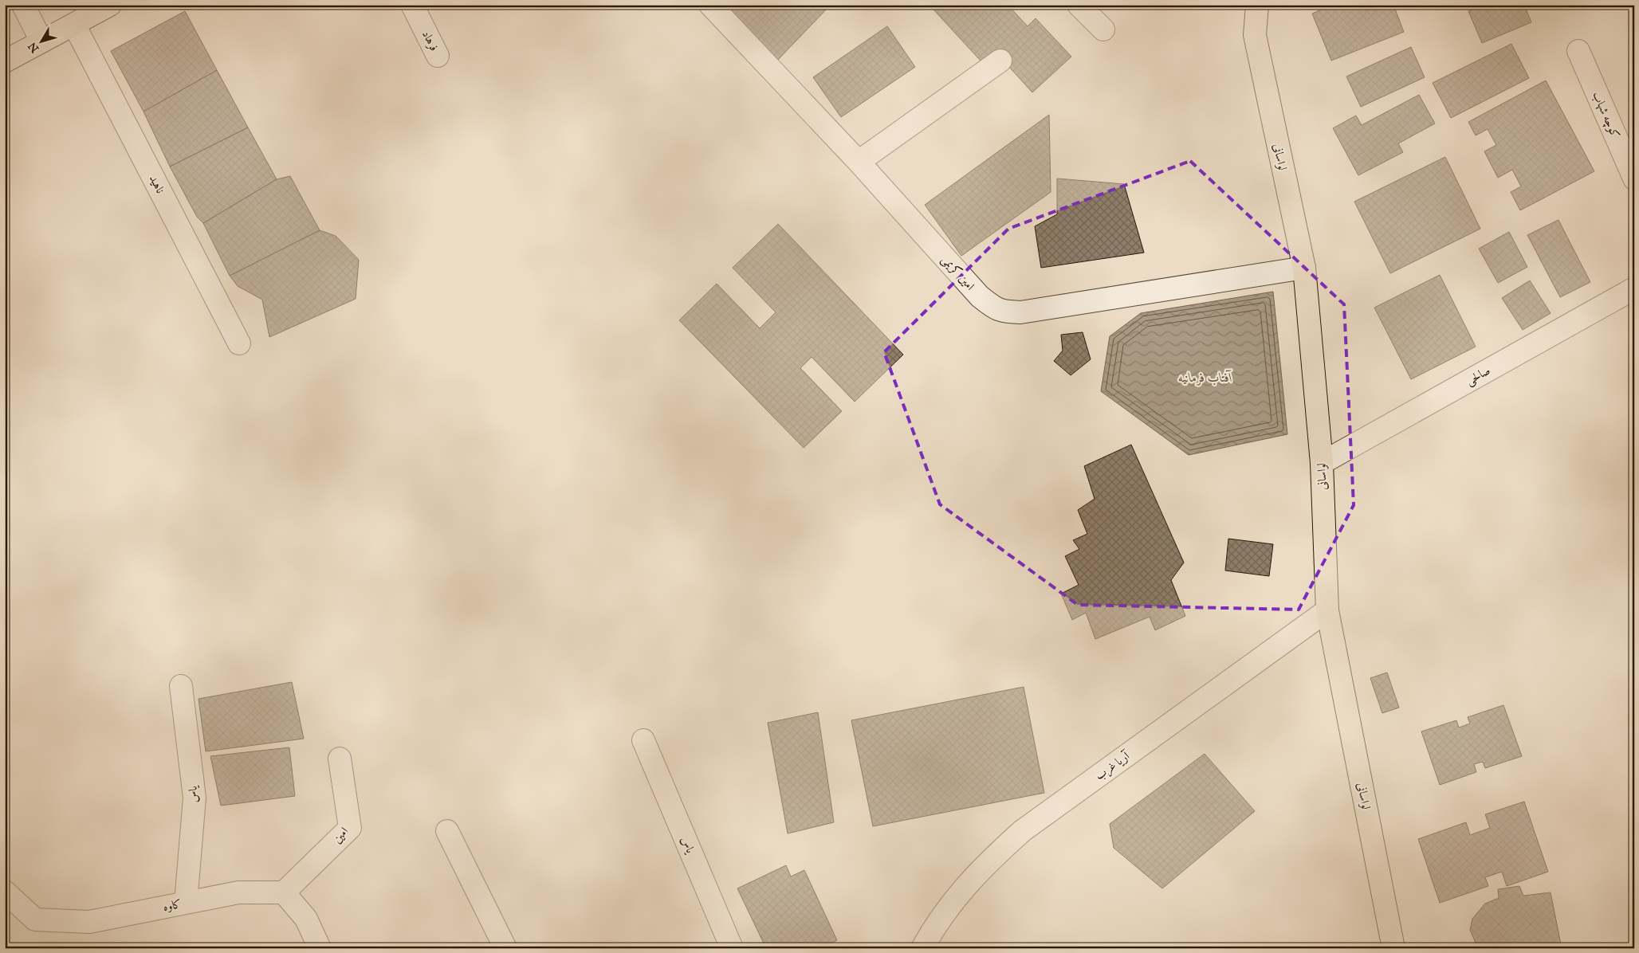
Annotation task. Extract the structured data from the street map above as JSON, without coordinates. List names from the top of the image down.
{
  "streets": {
    "main road": ["لواسانی"],
    "street": [
      "فرهاد",
      "کوچه شهاب",
      "ناهید",
      "امین کریمی",
      "صالحی",
      "آریا غرب",
      "یاس",
      "امین",
      "کاوه"
    ]
  },
  "crossings": [
    ["لواسانی", "امین کریمی"],
    ["لواسانی", "صالحی"],
    ["لواسانی", "آریا غرب"],
    ["یاس", "کاوه"],
    ["امین", "کاوه"]
  ],
  "water": ["آفتاب فرمانیه"],
  "north": "bottom left"
}
